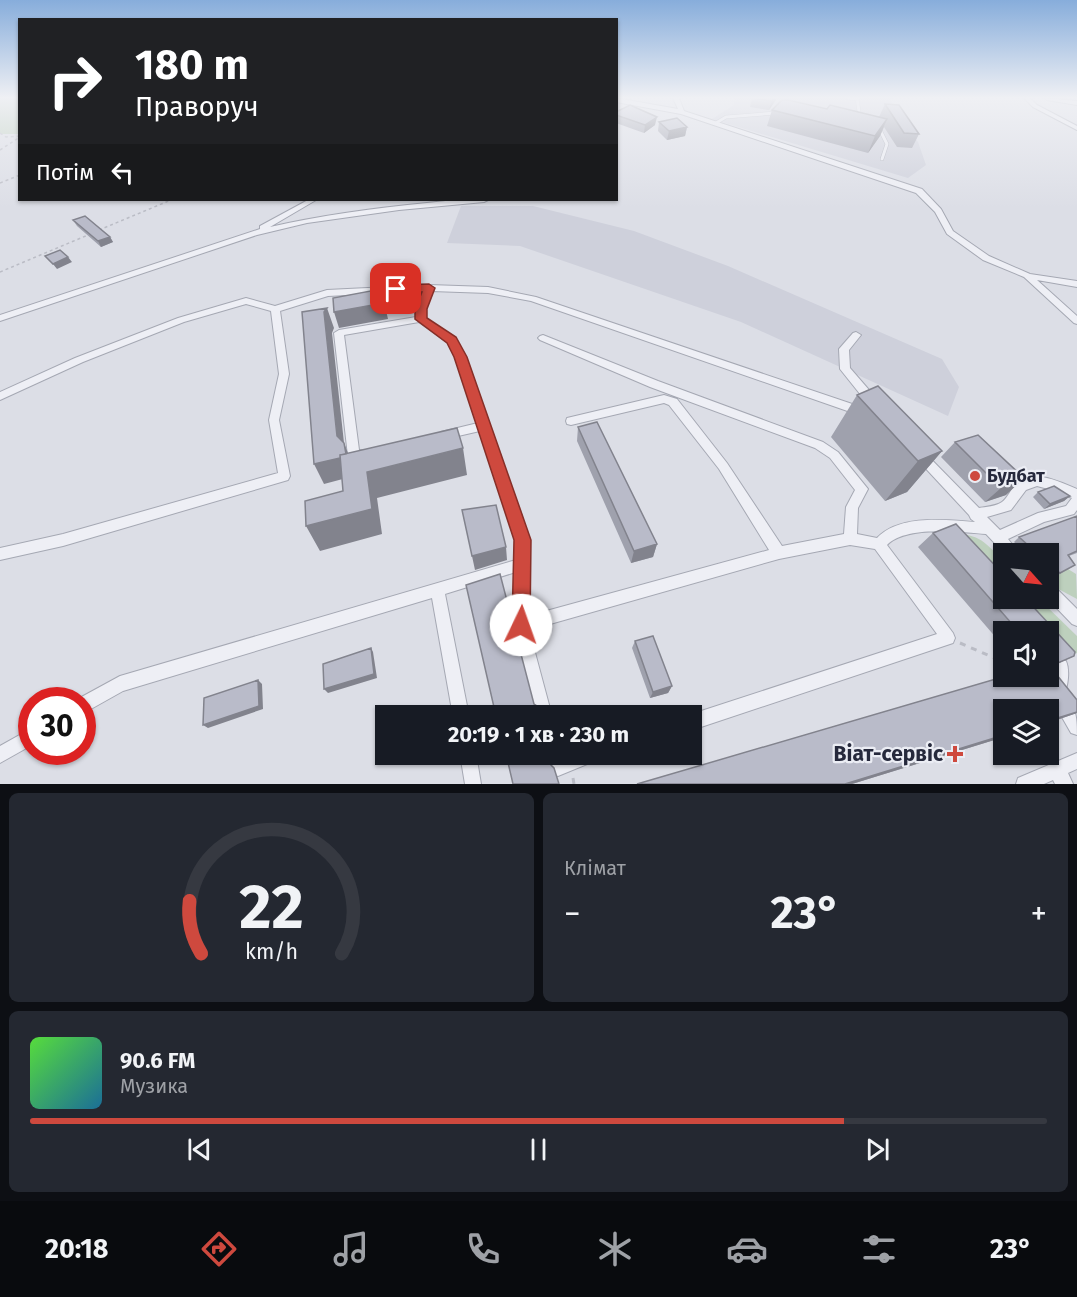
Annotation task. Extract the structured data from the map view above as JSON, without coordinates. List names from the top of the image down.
{
  "places": {
    "other": ["Будбат"],
    "health": ["Віат-сервіс"]
  },
  "north": "bottom right",
  "page": {
    "turn": ["180 m", "Праворуч"],
    "then": "Потім",
    "limit": "30",
    "trip": "20:19 · 1 хв · 230 m",
    "tile": "Клімат",
    "heat": ["−", "23°", "+"],
    "song": ["90.6 FM", "Музика"],
    "tabs": ["20:18", "23°"],
    "gauge": ["22", "km/h"]
  }
}
